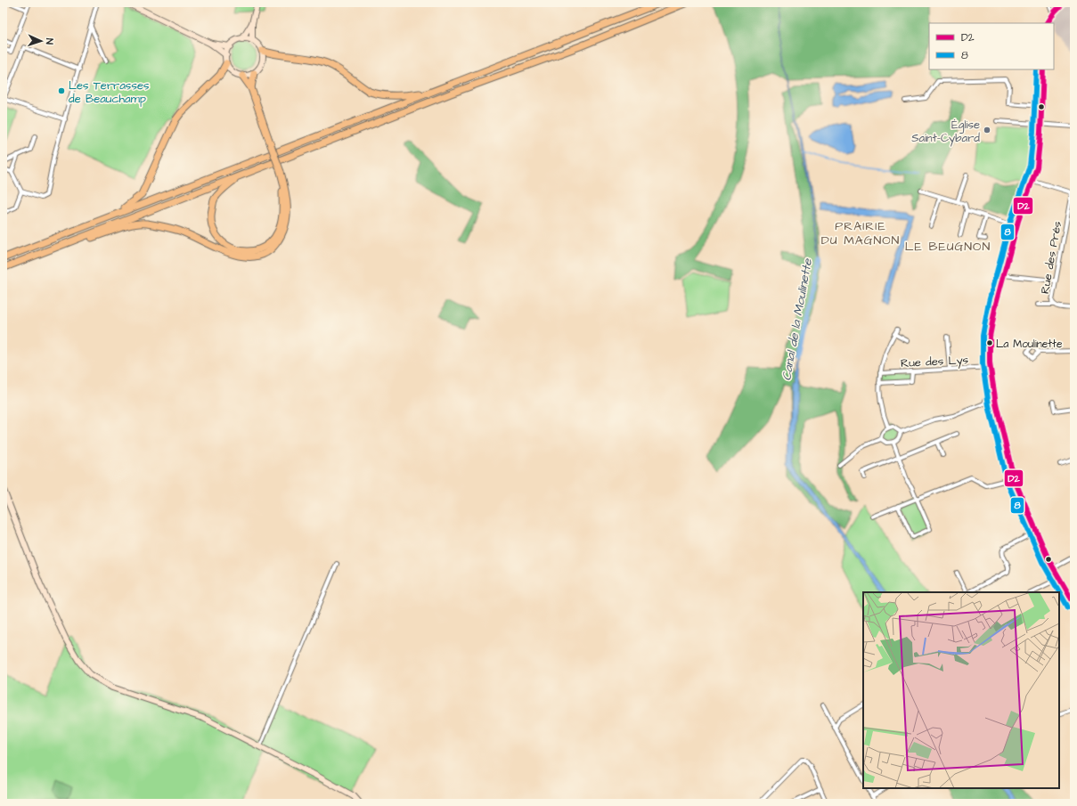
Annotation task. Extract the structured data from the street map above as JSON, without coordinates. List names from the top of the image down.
{
  "streets": {
    "street": ["Rue des Prés", "Rue des Lys"]
  },
  "districts": ["PRAIRIE DU MAGNON", "LE BEUGNON"],
  "water": ["Canal de la Moulinette"],
  "places": ["Les Terrasses de Beauchamp", "Église Saint-Cybard", "La Moulinette"],
  "lines": ["transit line D2", "transit line 8"],
  "legend": ["D2", "8"],
  "north": "right"
}
